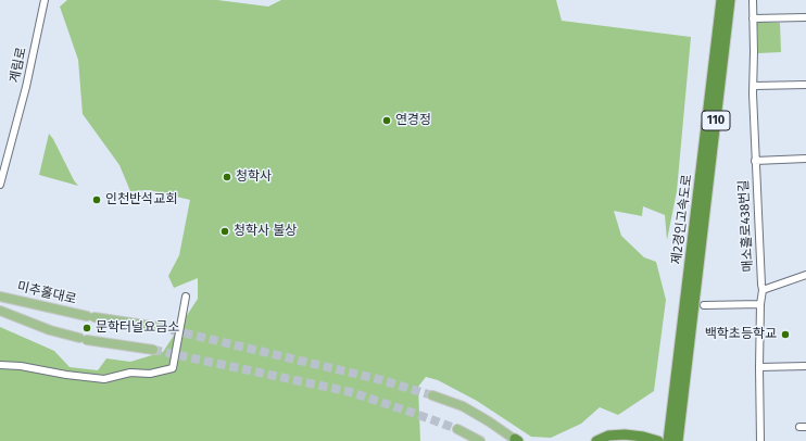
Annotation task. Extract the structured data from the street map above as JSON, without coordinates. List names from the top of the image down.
{
  "streets": {
    "highway": ["110", "제2경인고속도로"],
    "main road": ["미추홀대로"],
    "street": ["계림로", "매소홀로438번길"]
  },
  "places": [
    "연경정",
    "청학사",
    "인천반석교회",
    "청학사 불상",
    "문학터널요금소",
    "백학초등학교"
  ]
}
